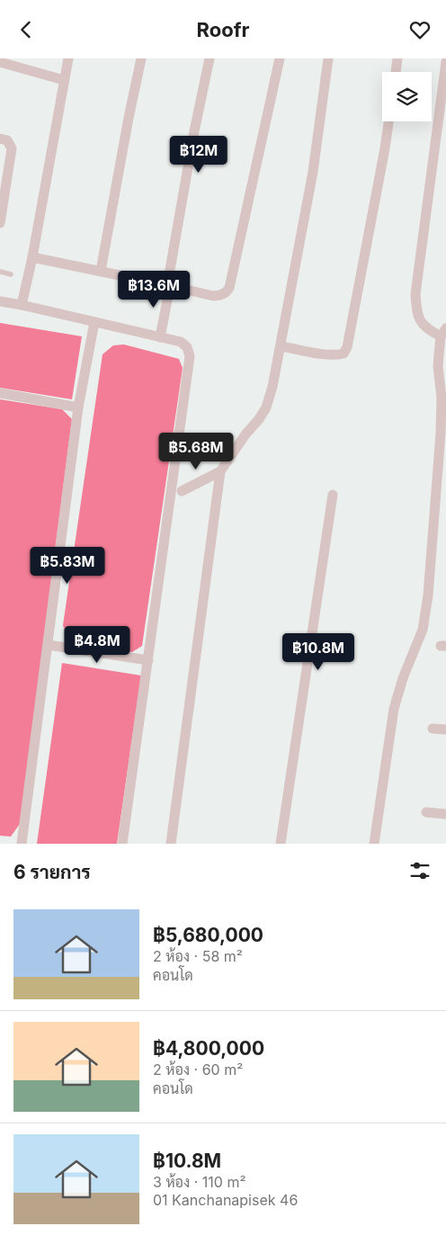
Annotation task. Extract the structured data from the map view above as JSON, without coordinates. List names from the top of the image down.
{
  "page": {
    "header": "Roofr",
    "price": [
      "฿12M",
      "฿13.6M",
      "฿5.68M",
      "฿5.83M",
      "฿4.8M",
      "฿10.8M"
    ],
    "heading": "6 รายการ",
    "list": [
      {
        "name": "฿5,680,000",
        "note": "2 ห้อง · 58 m² · คอนโด"
      },
      {
        "name": "฿4,800,000",
        "note": "2 ห้อง · 60 m² · คอนโด"
      },
      {
        "name": "฿10.8M",
        "note": "3 ห้อง · 110 m² · 01 Kanchanapisek 46"
      }
    ]
  }
}
